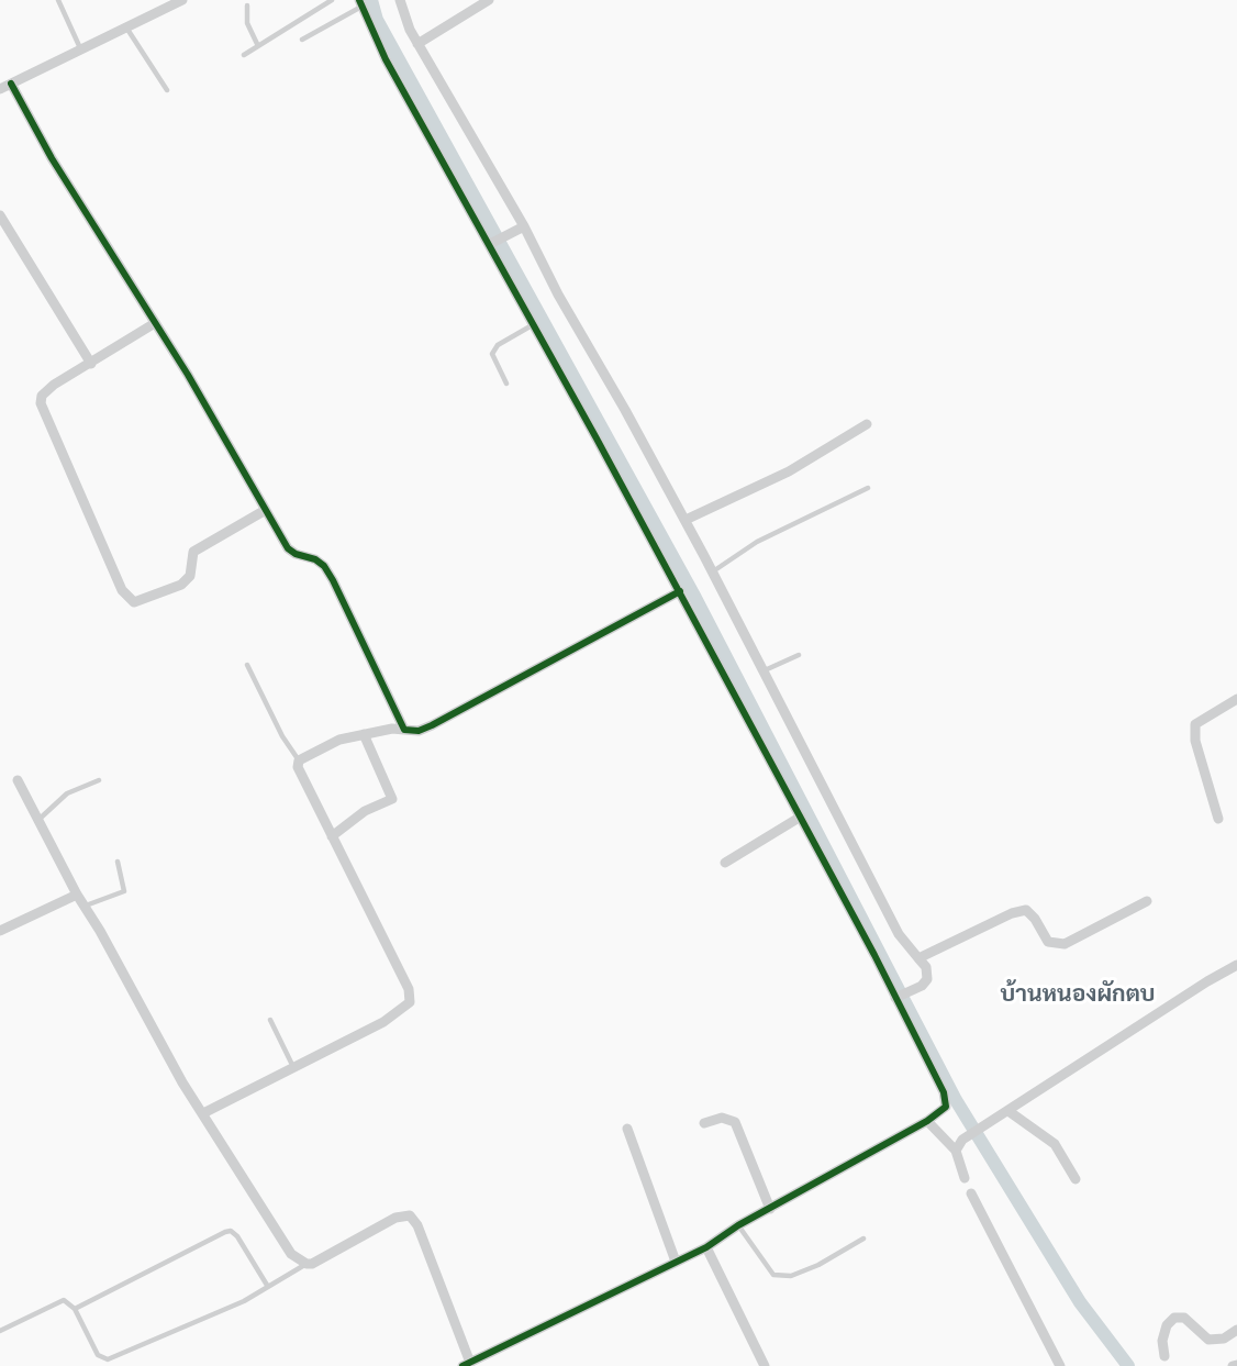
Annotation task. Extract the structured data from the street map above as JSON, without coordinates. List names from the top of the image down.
{
  "districts": ["บ้านหนองผักตบ"]
}
